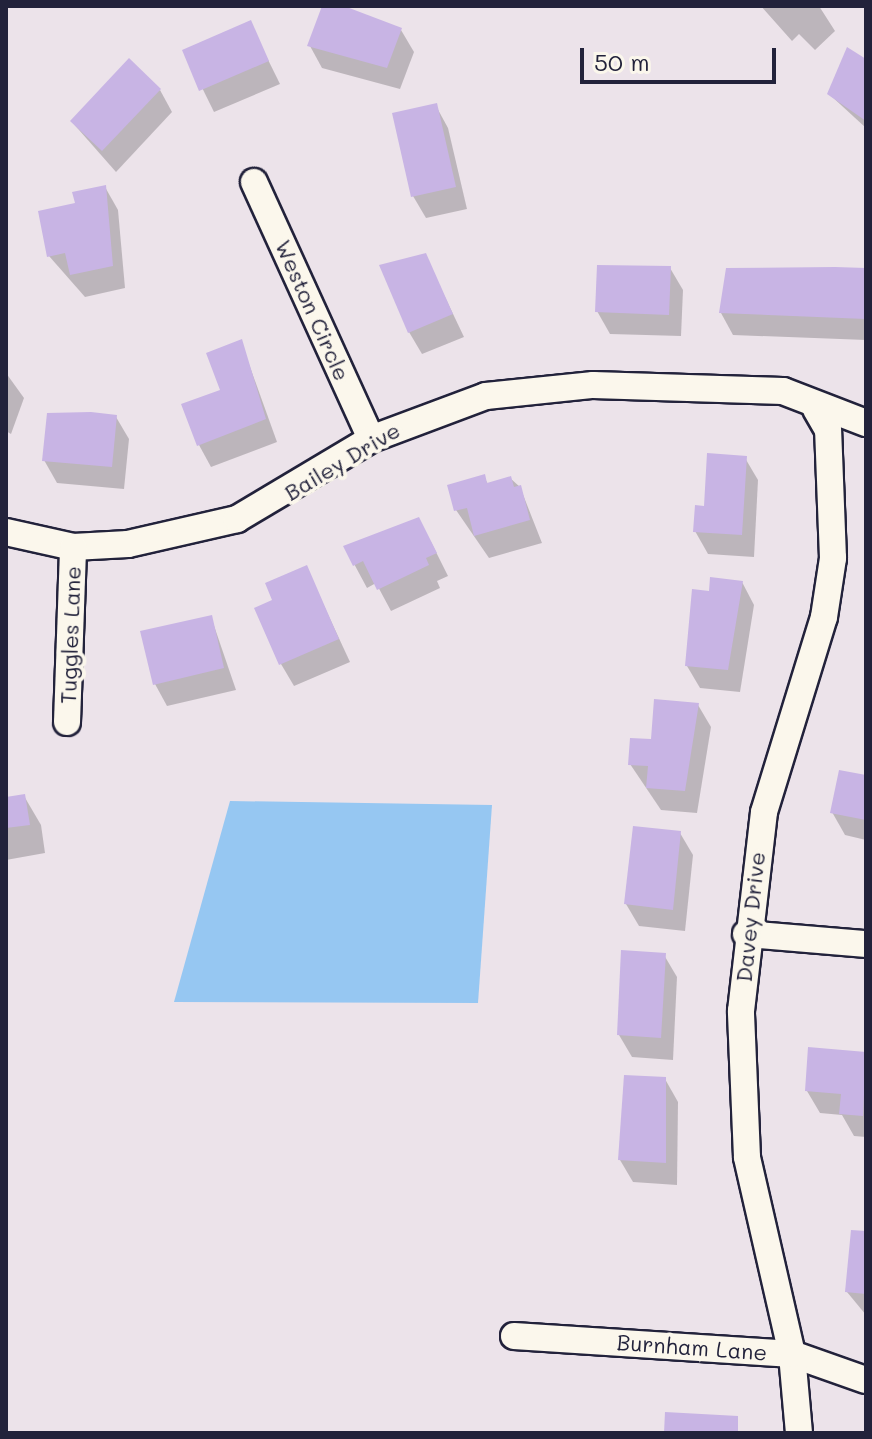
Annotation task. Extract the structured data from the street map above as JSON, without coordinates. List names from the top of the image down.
{
  "streets": {
    "street": [
      "Weston Circle",
      "Bailey Drive",
      "Tuggles Lane",
      "Davey Drive",
      "Burnham Lane"
    ]
  },
  "crossings": [
    ["Weston Circle", "Bailey Drive"],
    ["Bailey Drive", "Tuggles Lane"],
    ["Bailey Drive", "Davey Drive"],
    ["Davey Drive", "Burnham Lane"]
  ],
  "scale_bar": "50 m"
}
